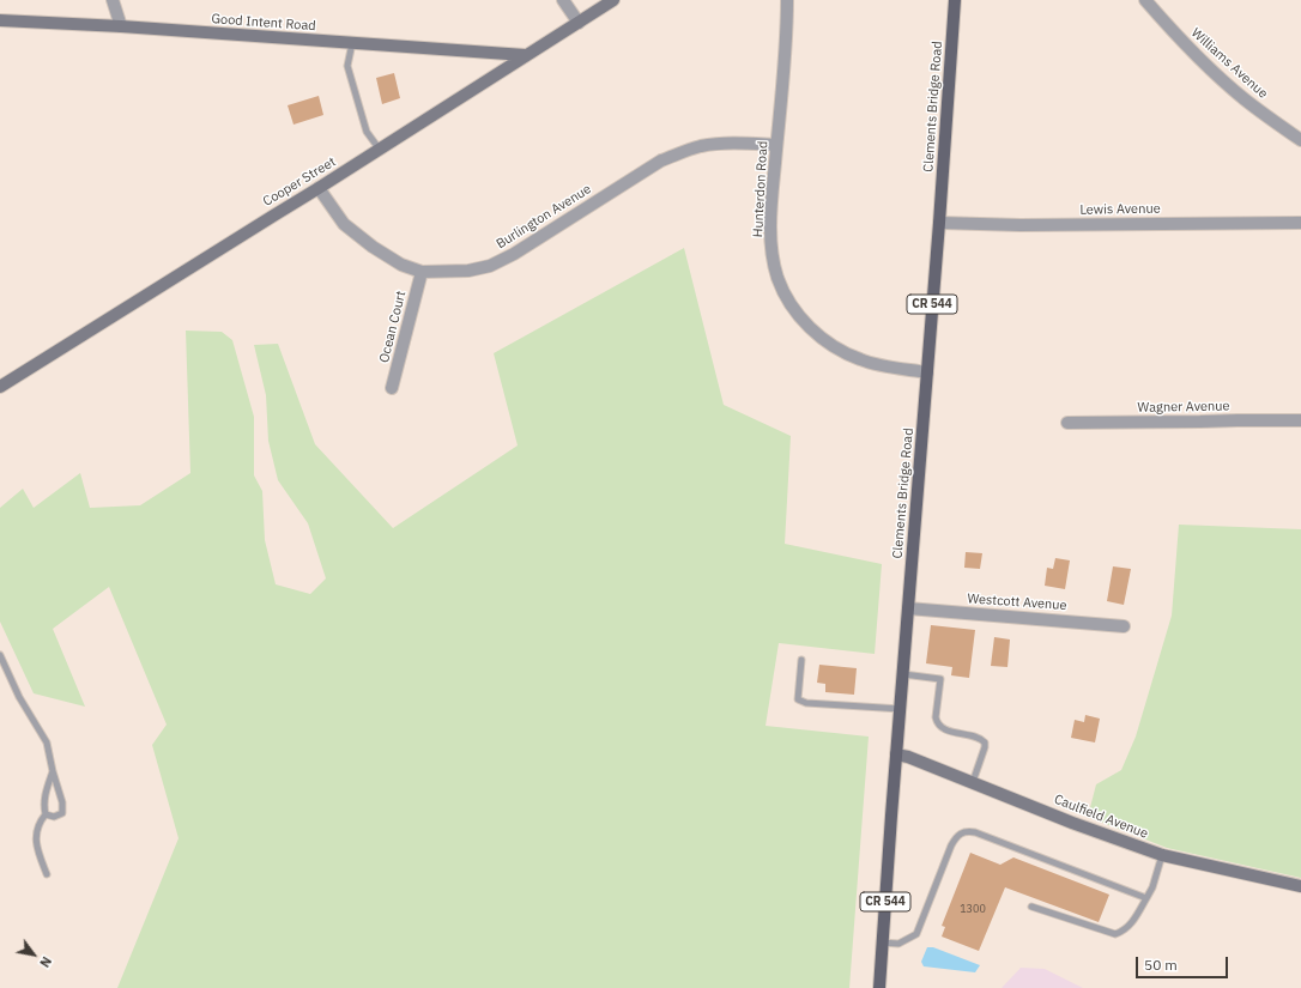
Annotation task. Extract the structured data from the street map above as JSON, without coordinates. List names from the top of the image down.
{
  "streets": {
    "main road": [
      "Good Intent Road",
      "Clements Bridge Road",
      "Cooper Street",
      "CR 544",
      "Caulfield Avenue"
    ],
    "street": [
      "Williams Avenue",
      "Hunterdon Road",
      "Lewis Avenue",
      "Burlington Avenue",
      "Ocean Court",
      "Wagner Avenue",
      "Westcott Avenue"
    ]
  },
  "crossings": [
    ["Good Intent Road", "Cooper Street"],
    ["Clements Bridge Road", "Hunterdon Road"],
    ["Clements Bridge Road", "Lewis Avenue"],
    ["Clements Bridge Road", "Westcott Avenue"],
    ["Clements Bridge Road", "Caulfield Avenue"],
    ["Cooper Street", "Burlington Avenue"],
    ["Hunterdon Road", "Burlington Avenue"],
    ["Burlington Avenue", "Ocean Court"]
  ],
  "house_numbers": ["1300"],
  "scale_bar": "50 m",
  "north": "bottom right"
}
